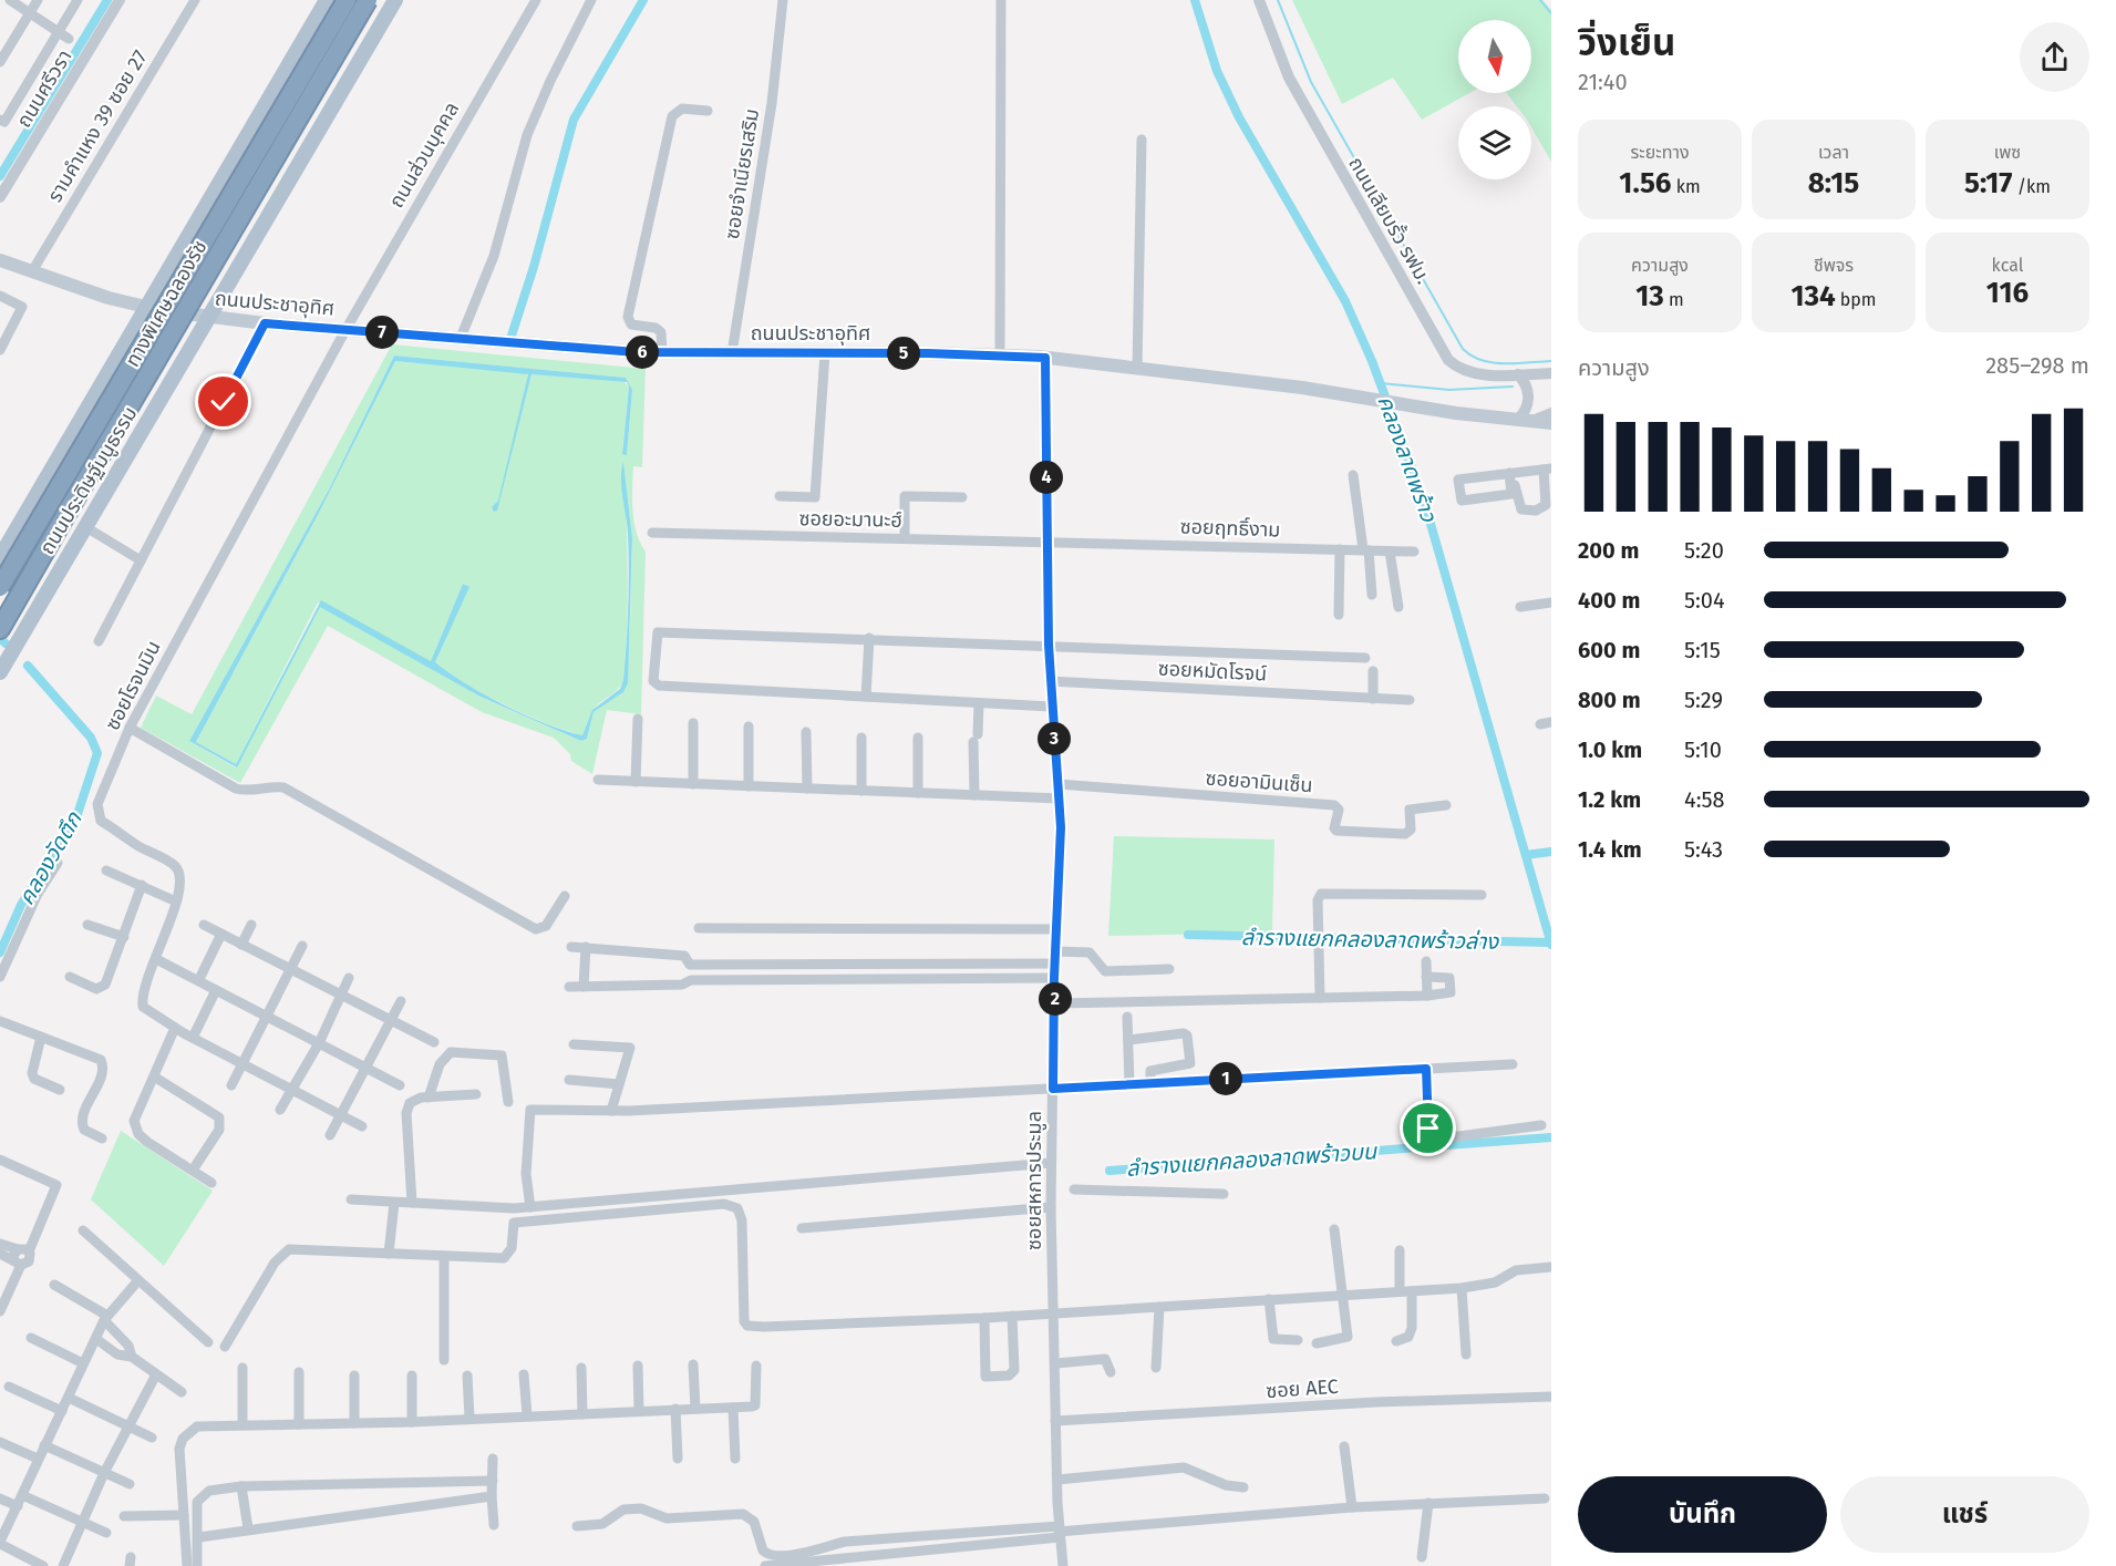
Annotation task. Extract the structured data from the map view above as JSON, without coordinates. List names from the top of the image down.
{
  "streets": {
    "highway": ["ทางพิเศษฉลองรัช"],
    "main road": ["ถนนประชาอุทิศ", "ถนนประดิษฐ์มนูธรรม"],
    "street": [
      "ถนนศรีวรา",
      "รามคำแหง 39 ซอย 27",
      "ถนนส่วนบุคคล",
      "ซอยจำเนียรเสริม",
      "ถนนเลียบรั้ว รฟม.",
      "ซอยอะมานะฮ์",
      "ซอยฤทธิ์งาม",
      "ซอยหมัดโรจน์",
      "ซอยโรจนมิน",
      "ซอยอามินเซ็น",
      "ซอยสหการประมูล",
      "ซอย AEC"
    ]
  },
  "crossings": [
    ["รามคำแหง 39 ซอย 27", "ถนนประชาอุทิศ"],
    ["ถนนส่วนบุคคล", "ถนนประชาอุทิศ"],
    ["ถนนส่วนบุคคล", "ซอยโรจนมิน"],
    ["ซอยจำเนียรเสริม", "ถนนประชาอุทิศ"],
    ["ถนนประชาอุทิศ", "ถนนประดิษฐ์มนูธรรม"],
    ["ถนนประชาอุทิศ", "ซอยโรจนมิน"],
    ["ถนนประชาอุทิศ", "ซอยสหการประมูล"],
    ["ซอยอะมานะฮ์", "ซอยฤทธิ์งาม"],
    ["ซอยอะมานะฮ์", "ซอยสหการประมูล"],
    ["ซอยฤทธิ์งาม", "ซอยสหการประมูล"],
    ["ซอยหมัดโรจน์", "ซอยสหการประมูล"],
    ["ซอยอามินเซ็น", "ซอยสหการประมูล"],
    ["ซอยสหการประมูล", "ซอย AEC"]
  ],
  "water": [
    "คลองลาดพร้าว",
    "คลองวัดตึก",
    "ลำรางแยกคลองลาดพร้าวล่าง",
    "ลำรางแยกคลองลาดพร้าวบน"
  ],
  "north": "bottom",
  "page": {
    "heading": ["วิ่งเย็น", "21:40"],
    "stats": [
      ["ระยะทาง", "1.56 km"],
      ["เวลา", "8:15"],
      ["เพซ", "5:17 /km"],
      ["ความสูง", "13 m"],
      ["ชีพจร", "134 bpm"],
      ["kcal", "116"]
    ],
    "pins": [
      "7",
      "6",
      "5",
      "4",
      "3",
      "2",
      "1"
    ],
    "chart": ["ความสูง", "285–298 m"],
    "list": [
      {
        "name": "200 m",
        "note": "5:20"
      },
      {
        "name": "400 m",
        "note": "5:04"
      },
      {
        "name": "600 m",
        "note": "5:15"
      },
      {
        "name": "800 m",
        "note": "5:29"
      },
      {
        "name": "1.0 km",
        "note": "5:10"
      },
      {
        "name": "1.2 km",
        "note": "4:58"
      },
      {
        "name": "1.4 km",
        "note": "5:43"
      }
    ],
    "buttons": ["บันทึก", "แชร์"]
  }
}
